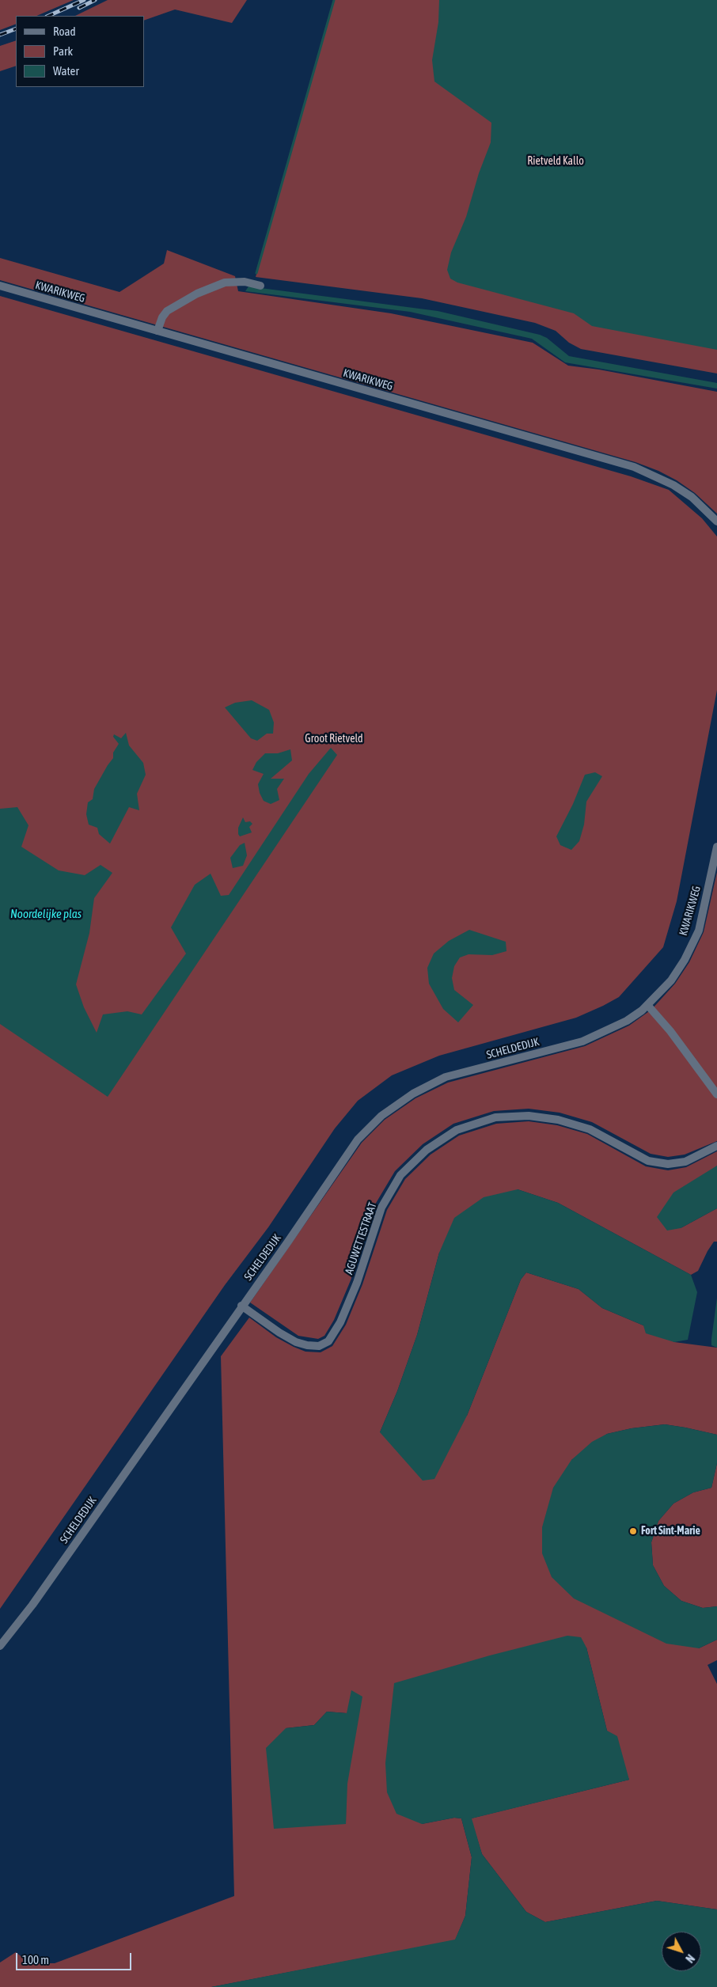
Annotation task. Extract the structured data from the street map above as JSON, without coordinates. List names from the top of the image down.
{
  "streets": {
    "street": ["KWARIKWEG", "SCHELDEDIJK", "AGUWETTESTRAAT"]
  },
  "crossings": [
    ["KWARIKWEG", "SCHELDEDIJK"],
    ["SCHELDEDIJK", "AGUWETTESTRAAT"]
  ],
  "water": ["Noordelijke plas"],
  "parks": ["Rietveld Kallo", "Groot Rietveld"],
  "places": ["Fort Sint-Marie"],
  "legend": ["Road", "Park", "Water"],
  "scale_bar": "100 m",
  "north": "bottom right"
}
